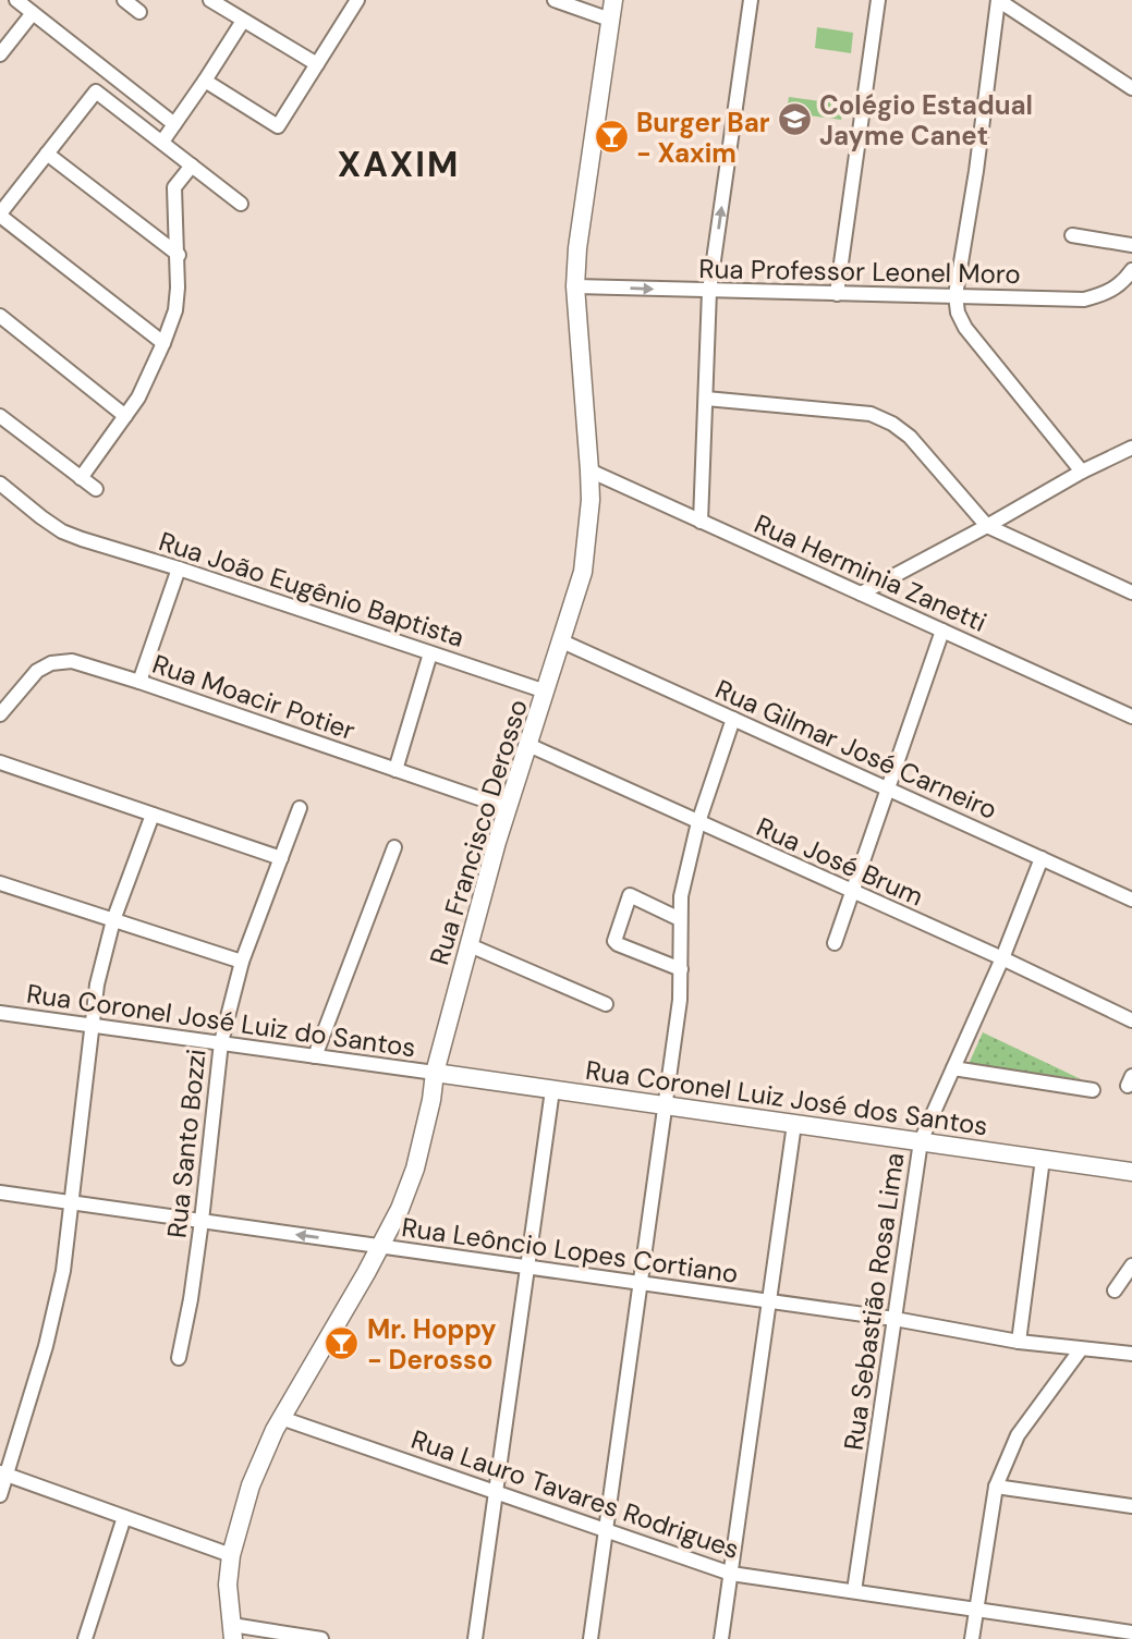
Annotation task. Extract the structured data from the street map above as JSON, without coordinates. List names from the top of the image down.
{
  "streets": {
    "main road": ["Rua Francisco Derosso", "Rua Coronel Luiz José dos Santos"],
    "street": [
      "Rua Professor Leonel Moro",
      "Rua Herminia Zanetti",
      "Rua João Eugênio Baptista",
      "Rua Moacir Potier",
      "Rua Gilmar José Carneiro",
      "Rua José Brum",
      "Rua Coronel José Luiz do Santos",
      "Rua Santo Bozzi",
      "Rua Leôncio Lopes Cortiano",
      "Rua Sebastião Rosa Lima",
      "Rua Lauro Tavares Rodrigues"
    ]
  },
  "crossings": [
    ["Rua Professor Leonel Moro", "Rua Francisco Derosso"],
    ["Rua Herminia Zanetti", "Rua Francisco Derosso"],
    ["Rua João Eugênio Baptista", "Rua Francisco Derosso"],
    ["Rua Moacir Potier", "Rua Francisco Derosso"],
    ["Rua Gilmar José Carneiro", "Rua Francisco Derosso"],
    ["Rua Gilmar José Carneiro", "Rua Sebastião Rosa Lima"],
    ["Rua Francisco Derosso", "Rua José Brum"],
    ["Rua Francisco Derosso", "Rua Coronel José Luiz do Santos"],
    ["Rua Francisco Derosso", "Rua Coronel Luiz José dos Santos"],
    ["Rua Francisco Derosso", "Rua Leôncio Lopes Cortiano"],
    ["Rua Francisco Derosso", "Rua Lauro Tavares Rodrigues"],
    ["Rua José Brum", "Rua Sebastião Rosa Lima"],
    ["Rua Coronel José Luiz do Santos", "Rua Coronel Luiz José dos Santos"],
    ["Rua Coronel José Luiz do Santos", "Rua Santo Bozzi"],
    ["Rua Coronel Luiz José dos Santos", "Rua Sebastião Rosa Lima"],
    ["Rua Santo Bozzi", "Rua Leôncio Lopes Cortiano"],
    ["Rua Leôncio Lopes Cortiano", "Rua Sebastião Rosa Lima"],
    ["Rua Sebastião Rosa Lima", "Rua Lauro Tavares Rodrigues"]
  ],
  "districts": ["XAXIM"],
  "places": {
    "school or university": ["Colégio Estadual Jayme Canet"],
    "bar": ["Burger Bar - Xaxim", "Mr. Hoppy - Derosso"]
  }
}
